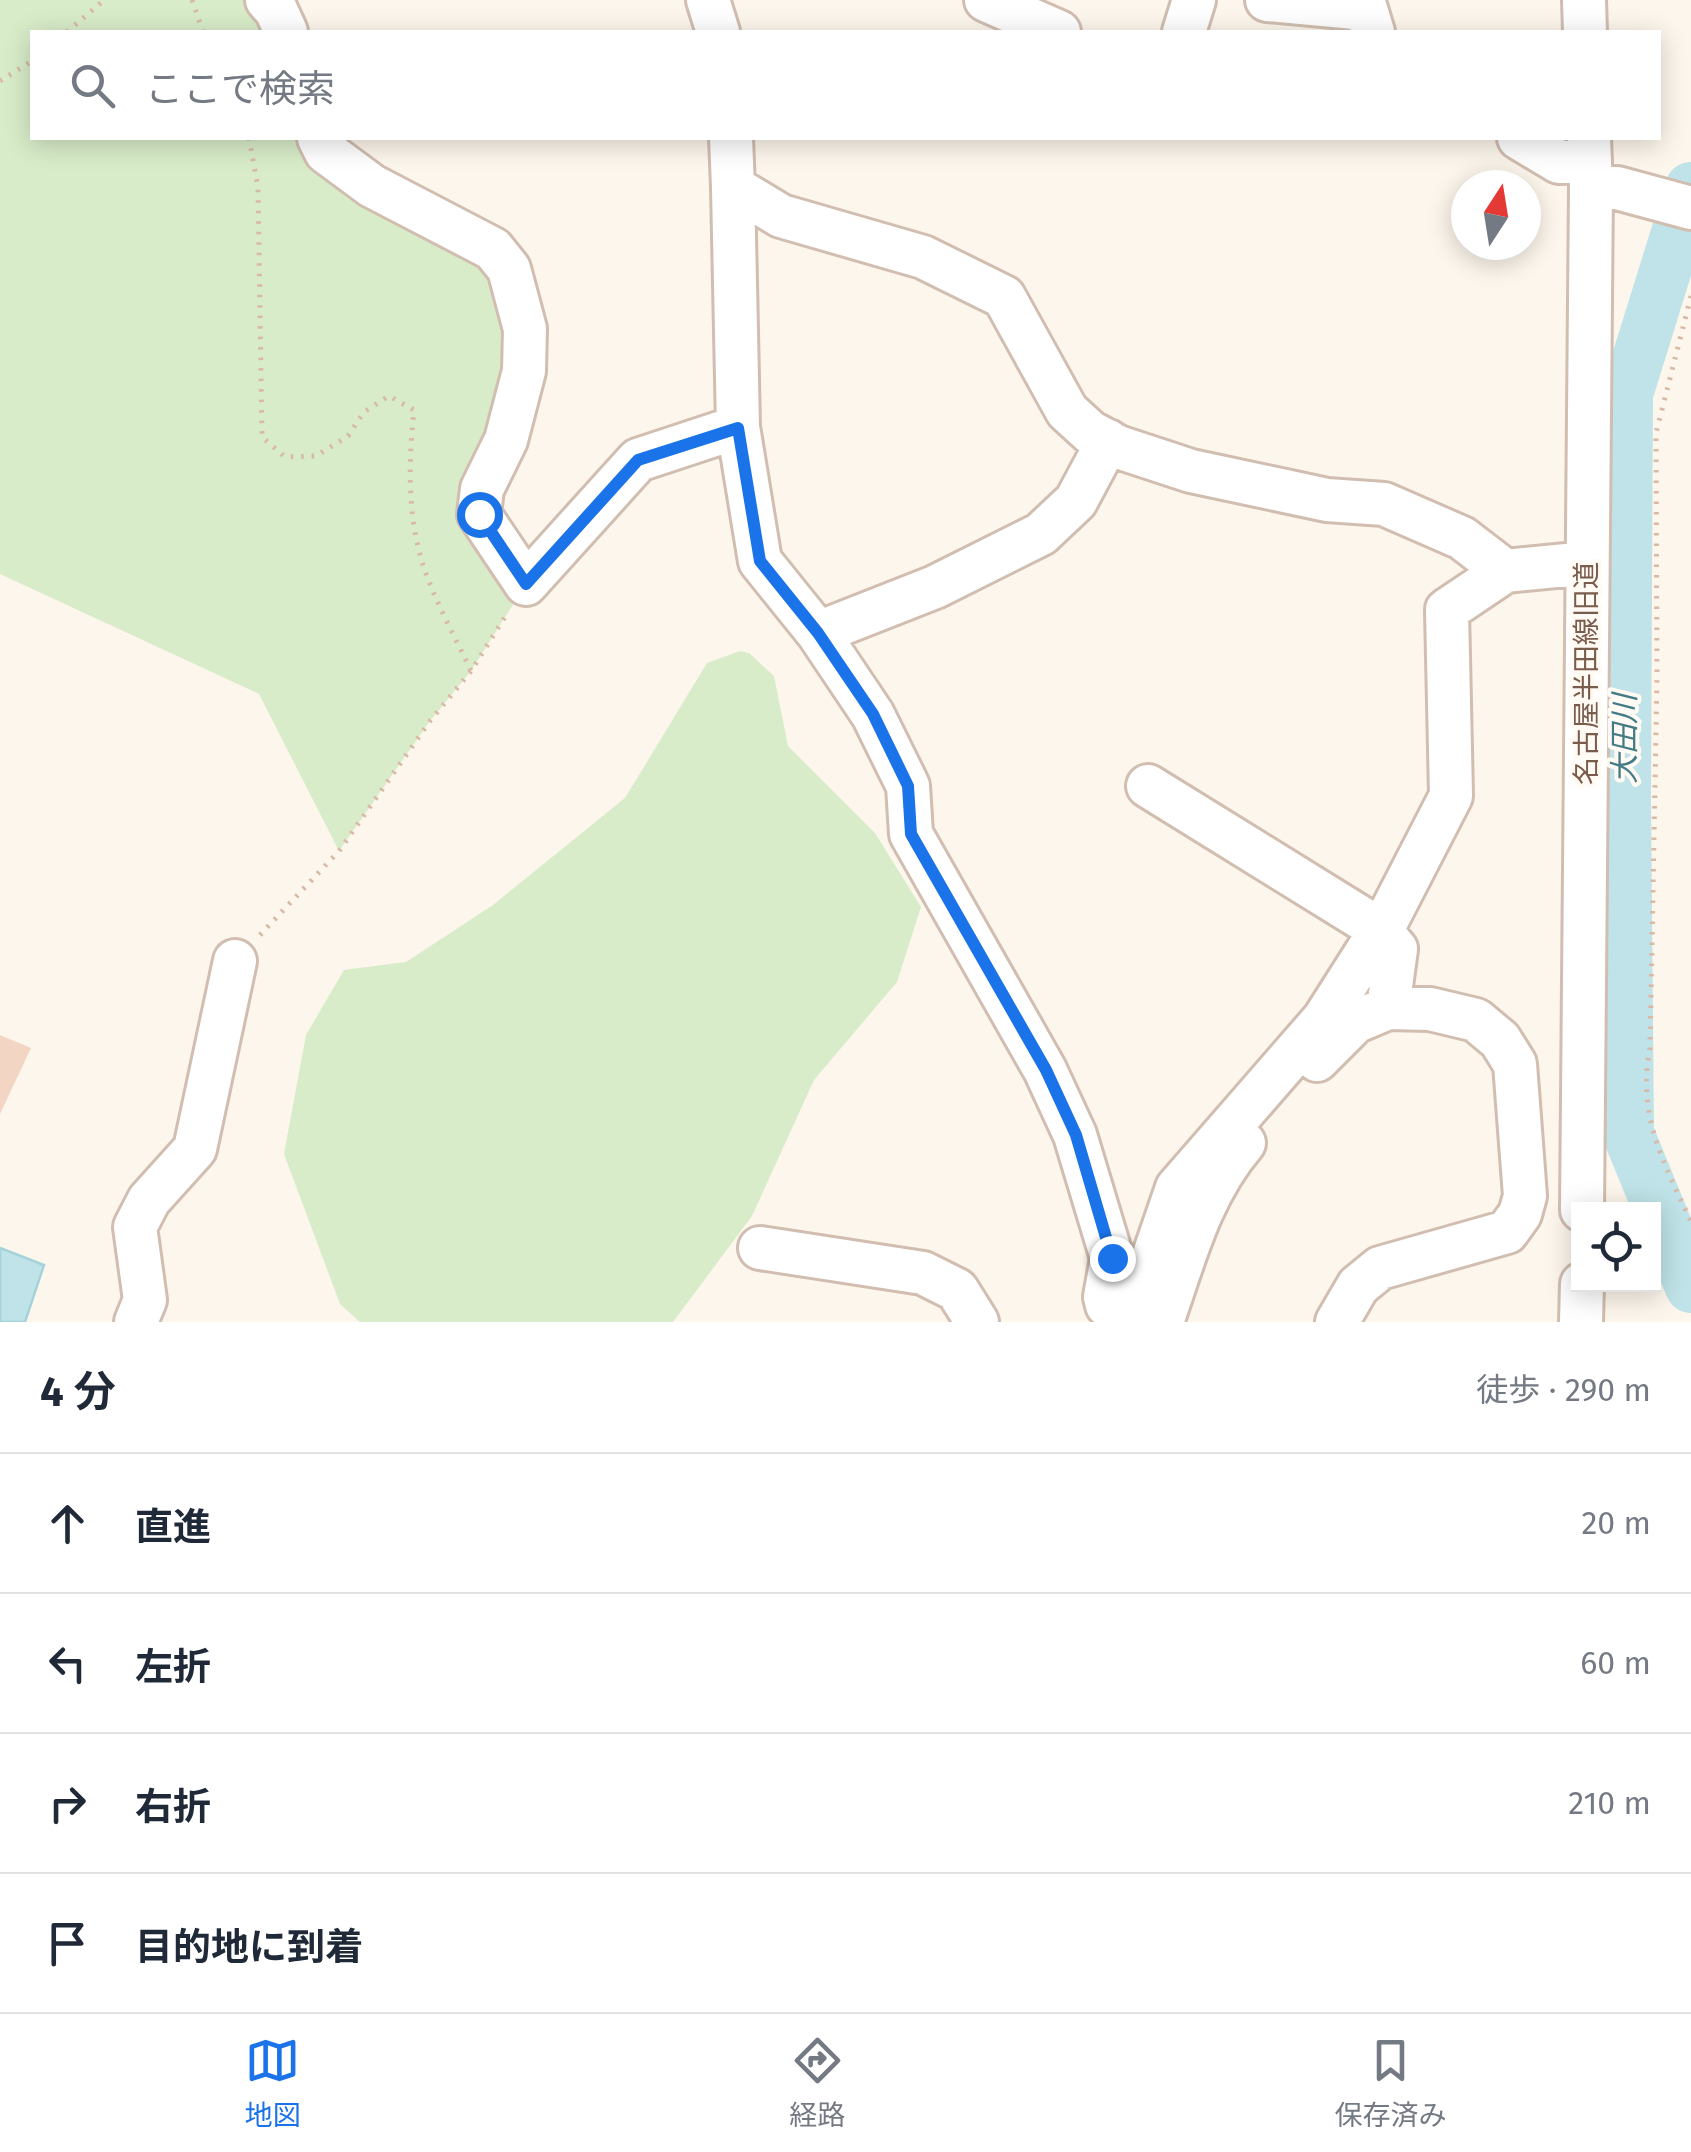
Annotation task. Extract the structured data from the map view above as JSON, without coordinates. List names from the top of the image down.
{
  "streets": {
    "street": ["名古屋半田線旧道"]
  },
  "water": ["大田川"],
  "north": "top",
  "page": {
    "search": "ここで検索",
    "heading": ["4 分", "徒歩 · 290 m"],
    "list": [
      ["直進", "20 m"],
      ["左折", "60 m"],
      ["右折", "210 m"],
      "目的地に到着"
    ],
    "nav": ["地図", "経路", "保存済み"]
  }
}
